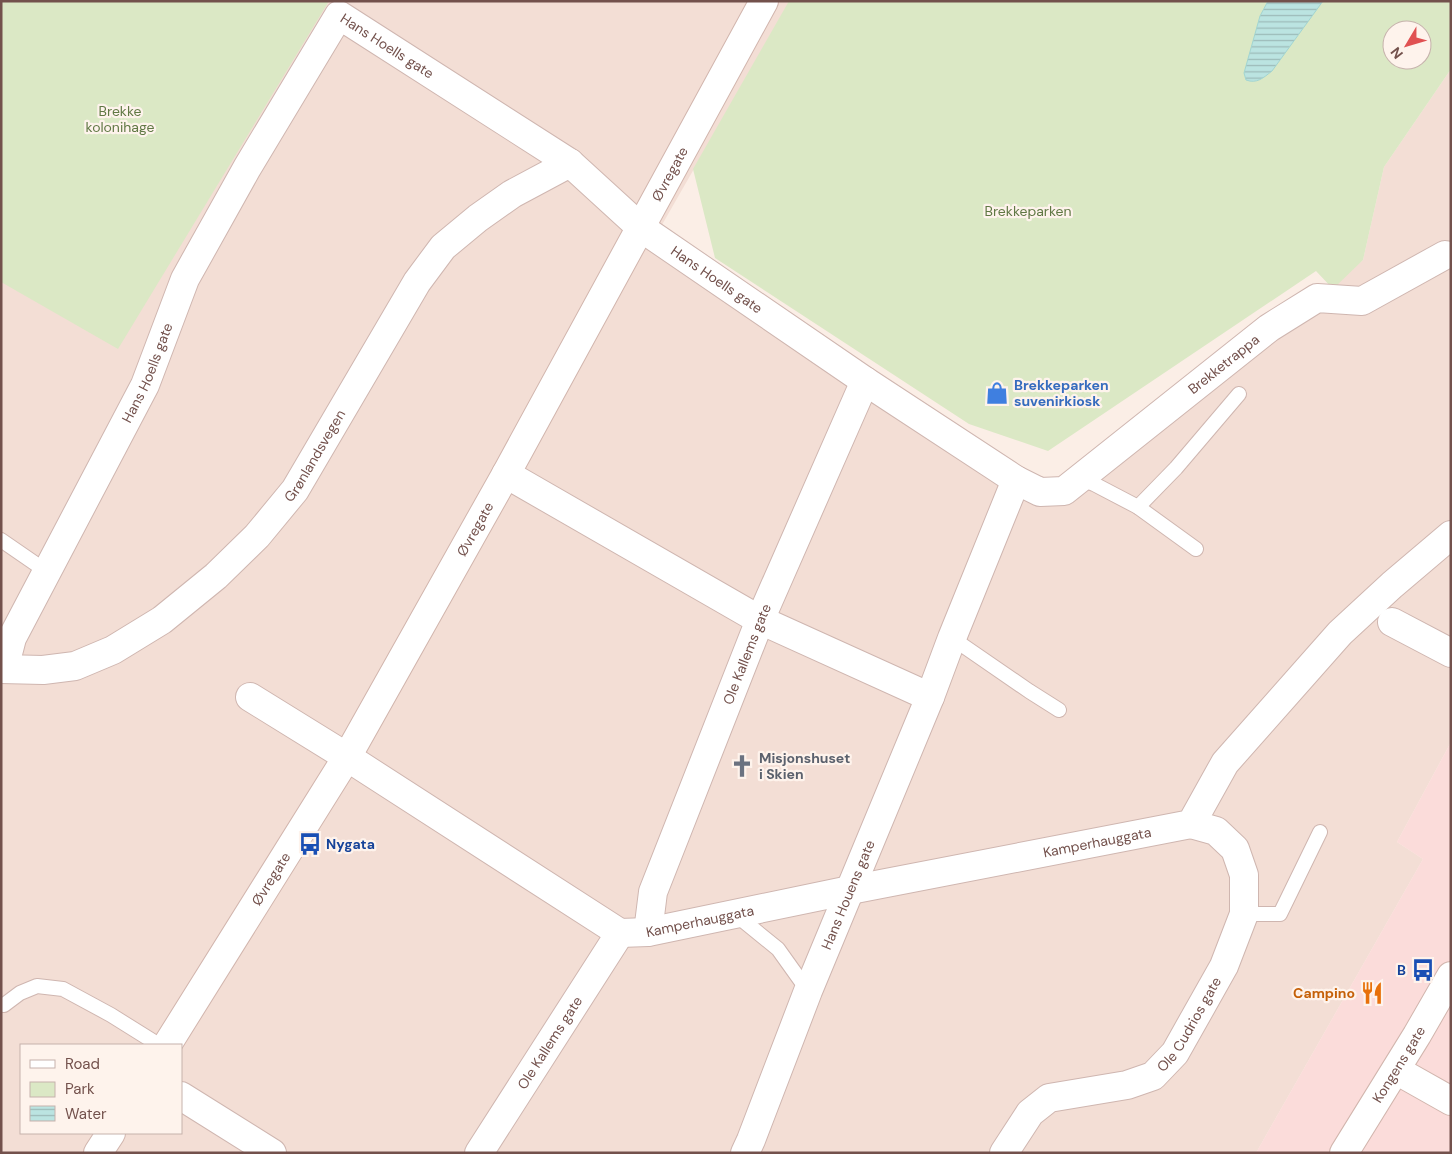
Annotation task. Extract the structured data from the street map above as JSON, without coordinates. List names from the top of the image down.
{
  "streets": {
    "street": [
      "Hans Hoells gate",
      "Øvregate",
      "Brekketrappa",
      "Grønlandsvegen",
      "Ole Kallems gate",
      "Kamperhauggata",
      "Hans Houens gate",
      "Ole Cudrios gate",
      "Kongens gate"
    ]
  },
  "crossings": [
    ["Hans Hoells gate", "Øvregate"],
    ["Hans Hoells gate", "Brekketrappa"],
    ["Hans Hoells gate", "Grønlandsvegen"],
    ["Hans Hoells gate", "Ole Kallems gate"],
    ["Hans Hoells gate", "Hans Houens gate"],
    ["Brekketrappa", "Hans Houens gate"],
    ["Ole Kallems gate", "Kamperhauggata"],
    ["Kamperhauggata", "Hans Houens gate"],
    ["Kamperhauggata", "Ole Cudrios gate"]
  ],
  "parks": ["Brekke kolonihage", "Brekkeparken"],
  "places": {
    "shop": ["Brekkeparken suvenirkiosk"],
    "church": ["Misjonshuset i Skien"],
    "bus stop": ["Nygata", "B"],
    "restaurant": ["Campino"]
  },
  "legend": ["Road", "Park", "Water"],
  "north": "bottom left"
}
